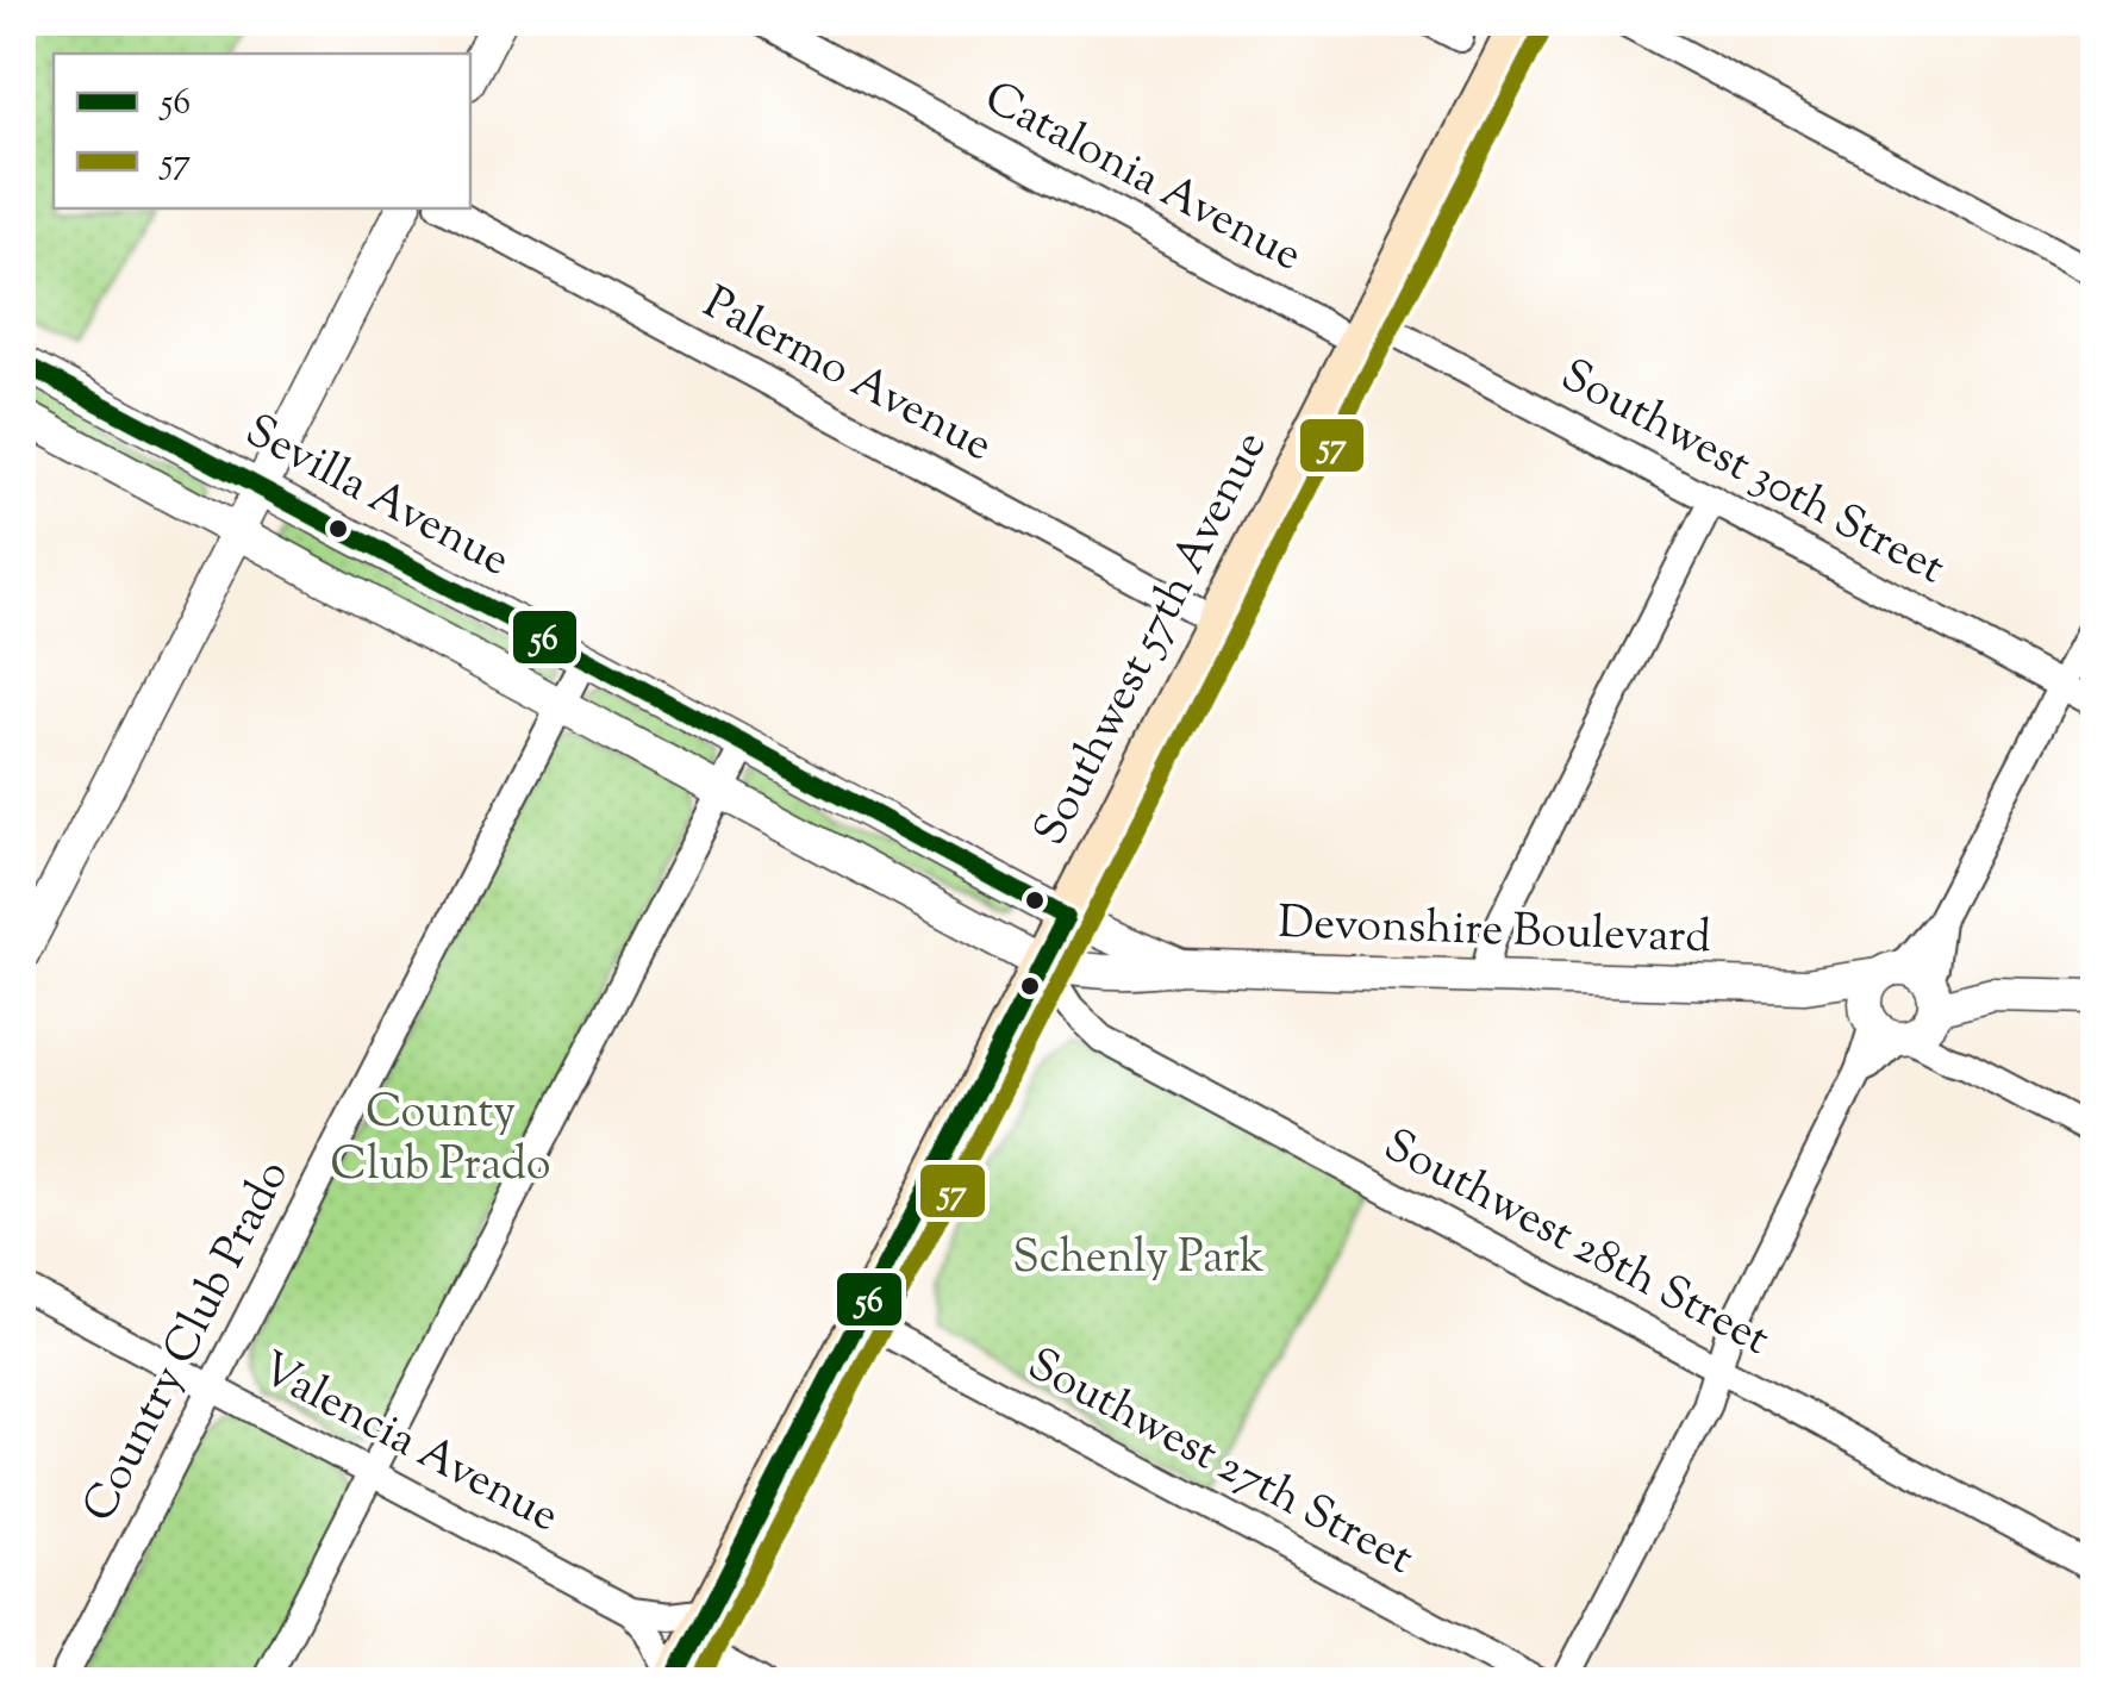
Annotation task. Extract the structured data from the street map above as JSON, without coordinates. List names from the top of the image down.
{
  "streets": {
    "main road": ["Southwest 57th Avenue"],
    "street": [
      "Catalonia Avenue",
      "Palermo Avenue",
      "Southwest 30th Street",
      "Sevilla Avenue",
      "Devonshire Boulevard",
      "Southwest 28th Street",
      "Country Club Prado",
      "Valencia Avenue",
      "Southwest 27th Street"
    ]
  },
  "crossings": [
    ["Catalonia Avenue", "Southwest 30th Street"],
    ["Catalonia Avenue", "Southwest 57th Avenue"],
    ["Palermo Avenue", "Southwest 57th Avenue"],
    ["Southwest 30th Street", "Southwest 57th Avenue"],
    ["Sevilla Avenue", "Southwest 57th Avenue"],
    ["Sevilla Avenue", "Devonshire Boulevard"],
    ["Sevilla Avenue", "Country Club Prado"],
    ["Southwest 57th Avenue", "Devonshire Boulevard"],
    ["Southwest 57th Avenue", "Southwest 28th Street"],
    ["Southwest 57th Avenue", "Valencia Avenue"],
    ["Southwest 57th Avenue", "Southwest 27th Street"],
    ["Devonshire Boulevard", "Southwest 28th Street"],
    ["Country Club Prado", "Valencia Avenue"]
  ],
  "parks": ["County Club Prado", "Schenly Park"],
  "lines": ["transit line 57", "transit line 56"],
  "legend": ["56", "57"]
}
